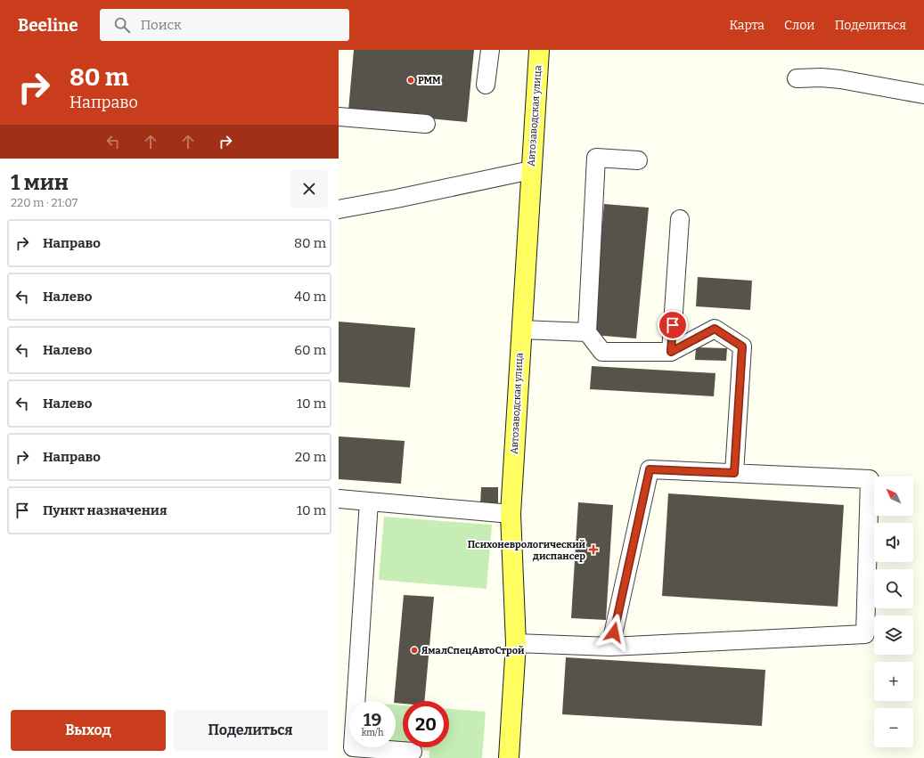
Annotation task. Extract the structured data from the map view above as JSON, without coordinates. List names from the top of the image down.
{
  "streets": {
    "main road": ["Автозаводская улица"]
  },
  "places": {
    "other": ["РММ", "ЯмалСпецАвтоСтрой"],
    "health": ["Психоневрологический диспансер"]
  },
  "north": "top left",
  "page": {
    "header": "Beeline",
    "search": "Поиск",
    "nav": ["Карта", "Слои", "Поделиться"],
    "turn": ["80 m", "Направо"],
    "heading": ["1 мин", "220 m · 21:07"],
    "list": [
      {
        "name": "Направо",
        "value": "80 m"
      },
      {
        "name": "Налево",
        "value": "40 m"
      },
      {
        "name": "Налево",
        "value": "60 m"
      },
      {
        "name": "Налево",
        "value": "10 m"
      },
      {
        "name": "Направо",
        "value": "20 m"
      },
      {
        "name": "Пункт назначения",
        "value": "10 m"
      }
    ],
    "map_buttons": ["+", "−"],
    "speed": "19 km/h",
    "limit": "20",
    "buttons": ["Выход", "Поделиться"]
  }
}
